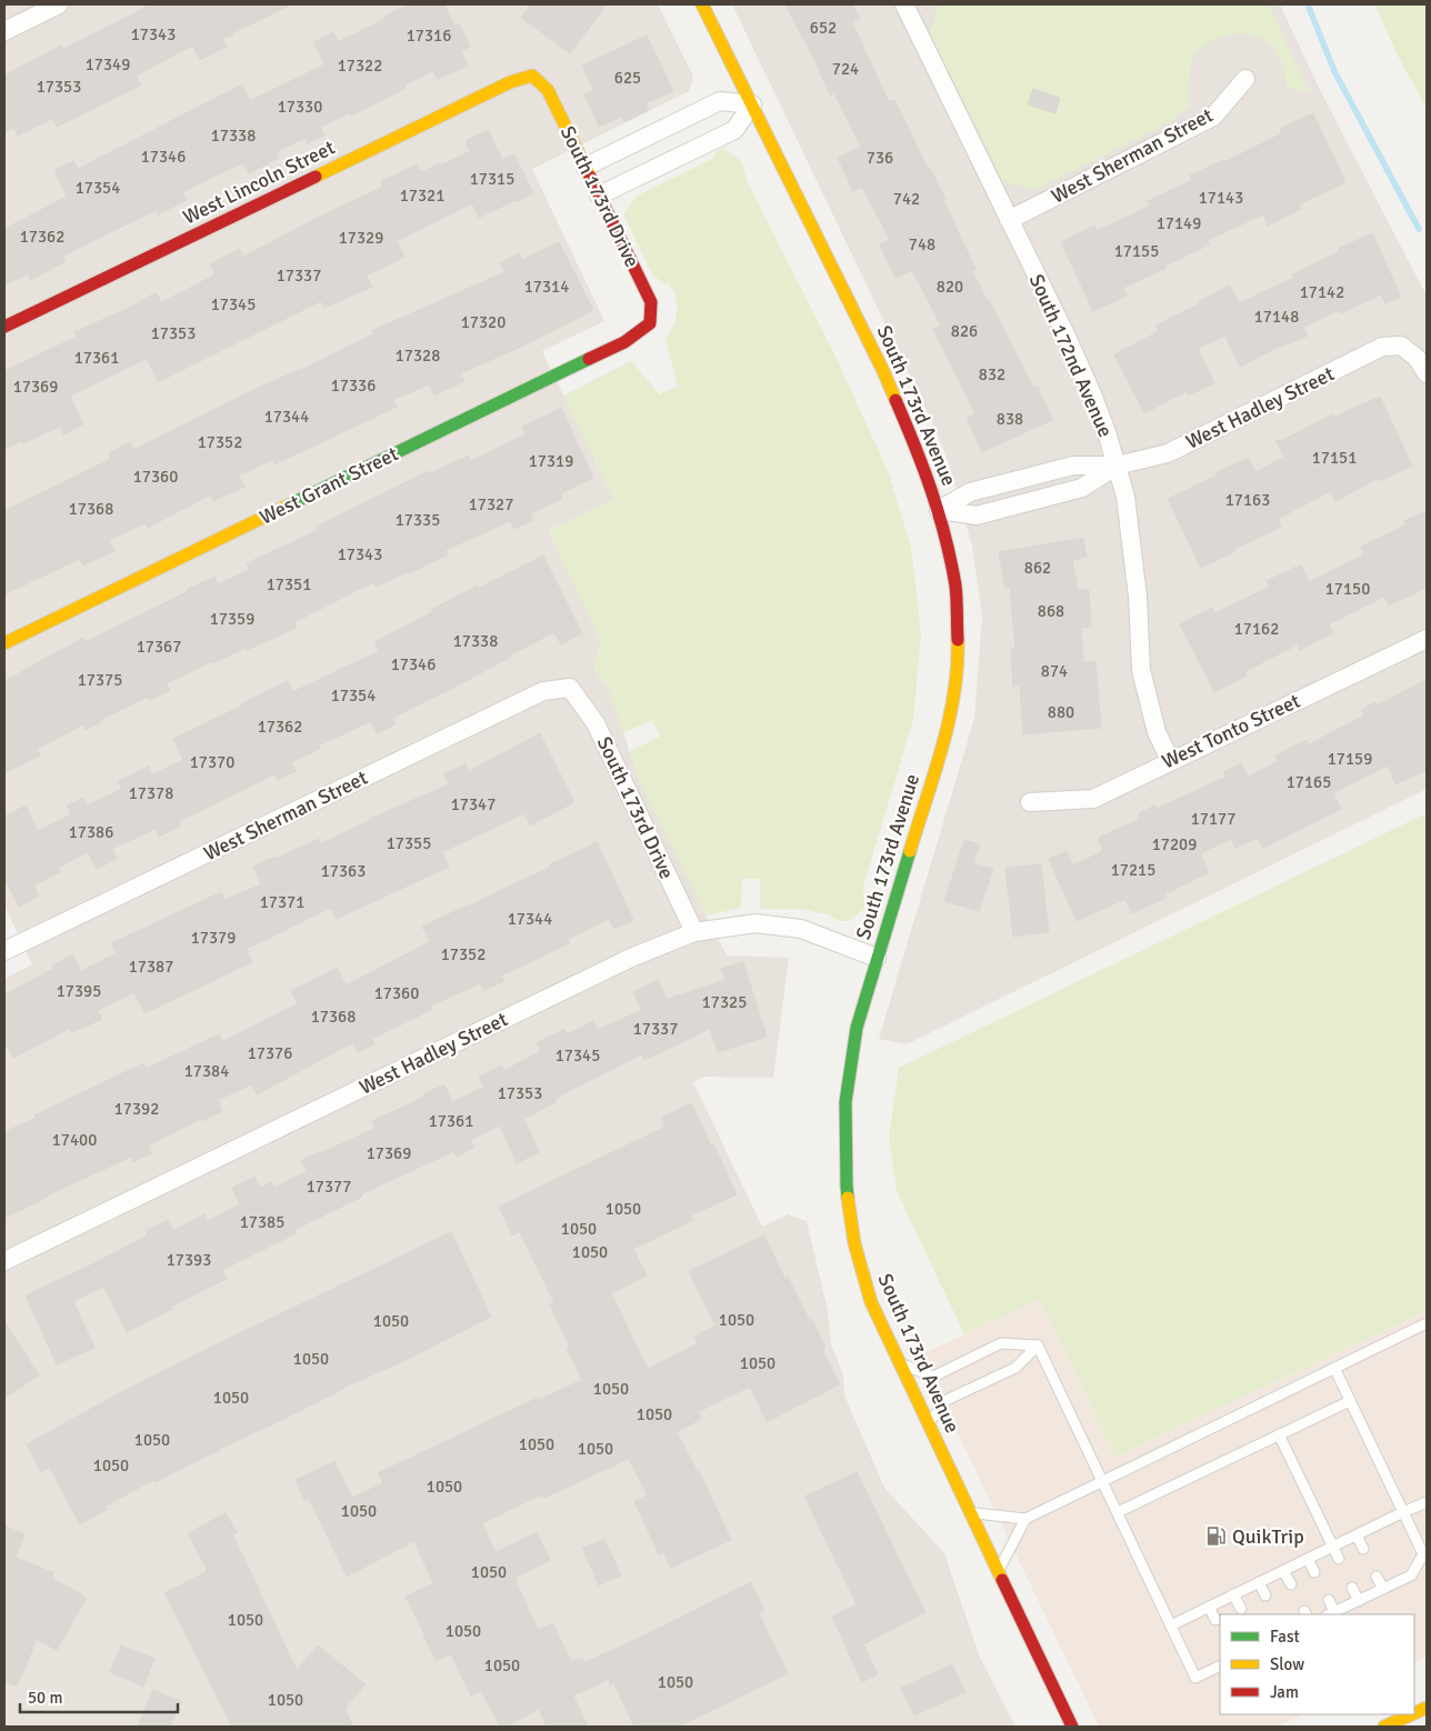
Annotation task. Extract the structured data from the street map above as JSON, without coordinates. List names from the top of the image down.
{
  "streets": {
    "street": [
      "West Sherman Street",
      "West Lincoln Street",
      "South 173rd Drive",
      "South 172nd Avenue",
      "South 173rd Avenue",
      "West Hadley Street",
      "West Grant Street",
      "West Tonto Street"
    ]
  },
  "crossings": [
    ["West Sherman Street", "South 173rd Drive"],
    ["West Sherman Street", "South 172nd Avenue"],
    ["West Lincoln Street", "South 173rd Drive"],
    ["South 173rd Drive", "West Hadley Street"],
    ["South 173rd Drive", "West Grant Street"],
    ["South 172nd Avenue", "West Hadley Street"],
    ["South 172nd Avenue", "West Tonto Street"],
    ["South 173rd Avenue", "West Hadley Street"]
  ],
  "places": {
    "fuel station": ["QuikTrip"]
  },
  "house_numbers": [
    "652",
    "17343",
    "17316",
    "17349",
    "17322",
    "724",
    "625",
    "17353",
    "17330",
    "17338",
    "17346",
    "736",
    "17315",
    "17354",
    "17321",
    "17143",
    "742",
    "17149",
    "17362",
    "17329",
    "748",
    "17155",
    "17337",
    "17314",
    "820",
    "17142",
    "17345",
    "17148",
    "17320",
    "826",
    "17353",
    "17328",
    "17361",
    "832",
    "17336",
    "17369",
    "17344",
    "838",
    "17352",
    "17151",
    "17319",
    "17360",
    "17163",
    "17327",
    "17368",
    "17335",
    "17343",
    "862",
    "17351",
    "17150",
    "868",
    "17359",
    "17162",
    "17338",
    "17367",
    "17346",
    "874",
    "17375",
    "17354",
    "880",
    "17362",
    "17159",
    "17370",
    "17165",
    "17378",
    "17347",
    "17177",
    "17386",
    "17355",
    "17209",
    "17215",
    "17363",
    "17371",
    "17344",
    "17379",
    "17352",
    "17387",
    "17395",
    "17360",
    "17325",
    "17368",
    "17337",
    "17376",
    "17345",
    "17384",
    "17353",
    "17392",
    "17361",
    "17400",
    "17369",
    "17377",
    "1050",
    "17385",
    "1050",
    "1050",
    "17393",
    "1050",
    "1050",
    "1050",
    "1050",
    "1050",
    "1050",
    "1050",
    "1050",
    "1050",
    "1050",
    "1050",
    "1050",
    "1050",
    "1050",
    "1050",
    "1050",
    "1050",
    "1050",
    "1050"
  ],
  "legend": ["Fast", "Slow", "Jam"],
  "scale_bar": "50 m"
}
